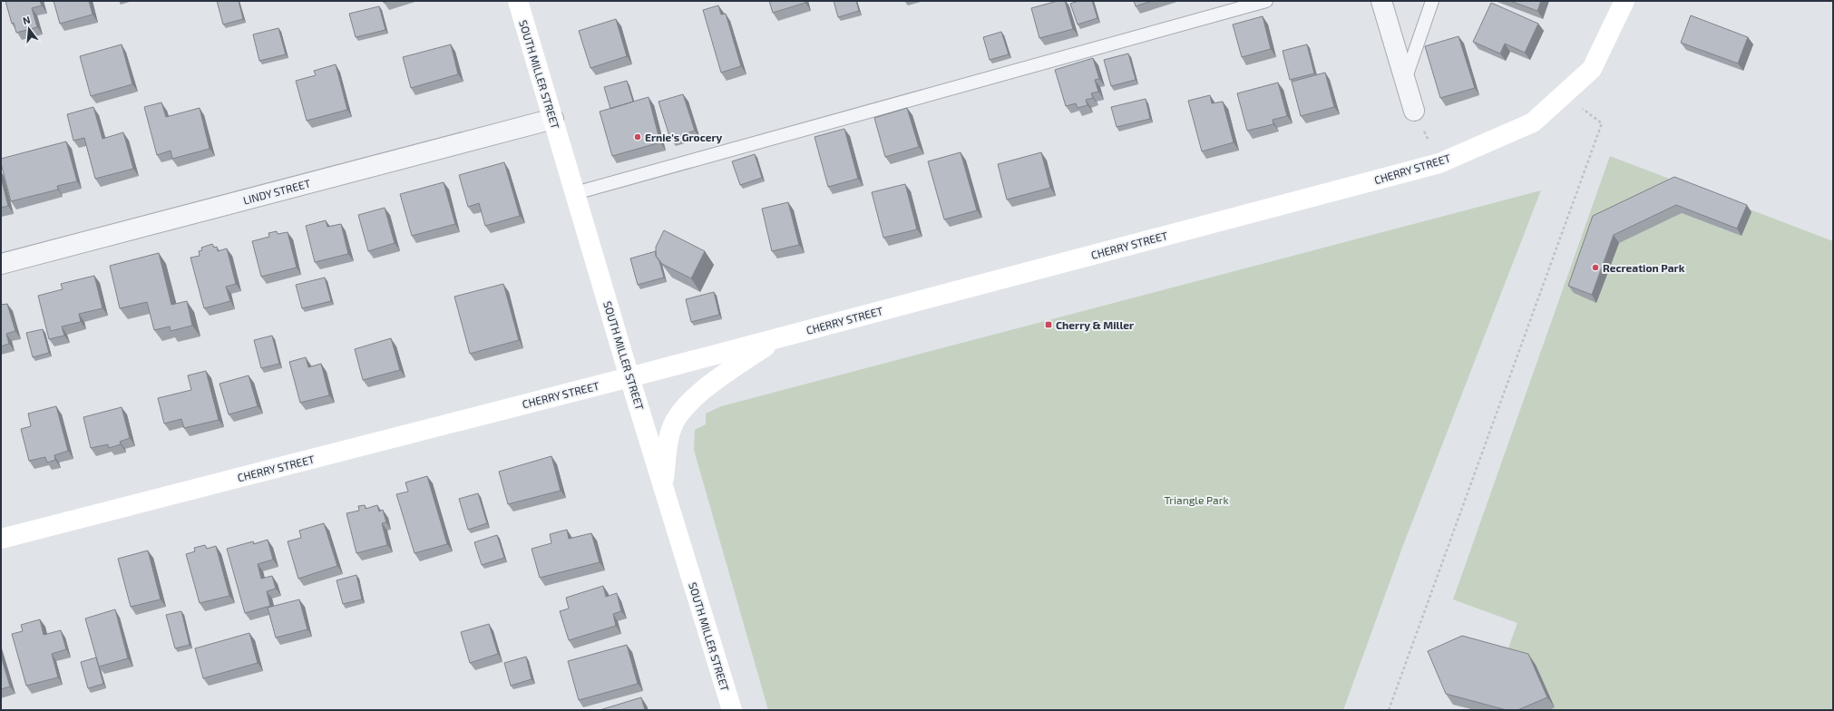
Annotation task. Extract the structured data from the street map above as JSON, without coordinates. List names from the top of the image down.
{
  "streets": {
    "main road": ["SOUTH MILLER STREET", "CHERRY STREET"],
    "street": ["LINDY STREET"]
  },
  "crossings": [
    ["SOUTH MILLER STREET", "CHERRY STREET"],
    ["SOUTH MILLER STREET", "LINDY STREET"]
  ],
  "parks": ["Triangle Park"],
  "places": {
    "other": ["Ernie's Grocery", "Recreation Park"],
    "transit": ["Cherry & Miller"]
  },
  "north": "top"
}
